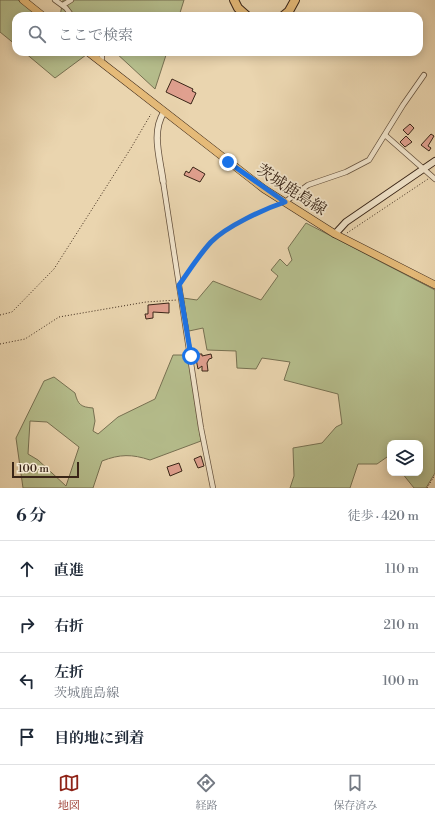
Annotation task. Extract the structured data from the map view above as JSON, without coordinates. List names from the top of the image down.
{
  "streets": {
    "main road": ["茨城鹿島線"]
  },
  "scale_bar": "100 m",
  "page": {
    "search": "ここで検索",
    "scale": "100 m",
    "heading": ["6 分", "徒歩 · 420 m"],
    "list": [
      ["直進", "110 m"],
      ["右折", "210 m"],
      ["左折", "茨城鹿島線", "100 m"],
      "目的地に到着"
    ],
    "nav": ["地図", "経路", "保存済み"]
  }
}
